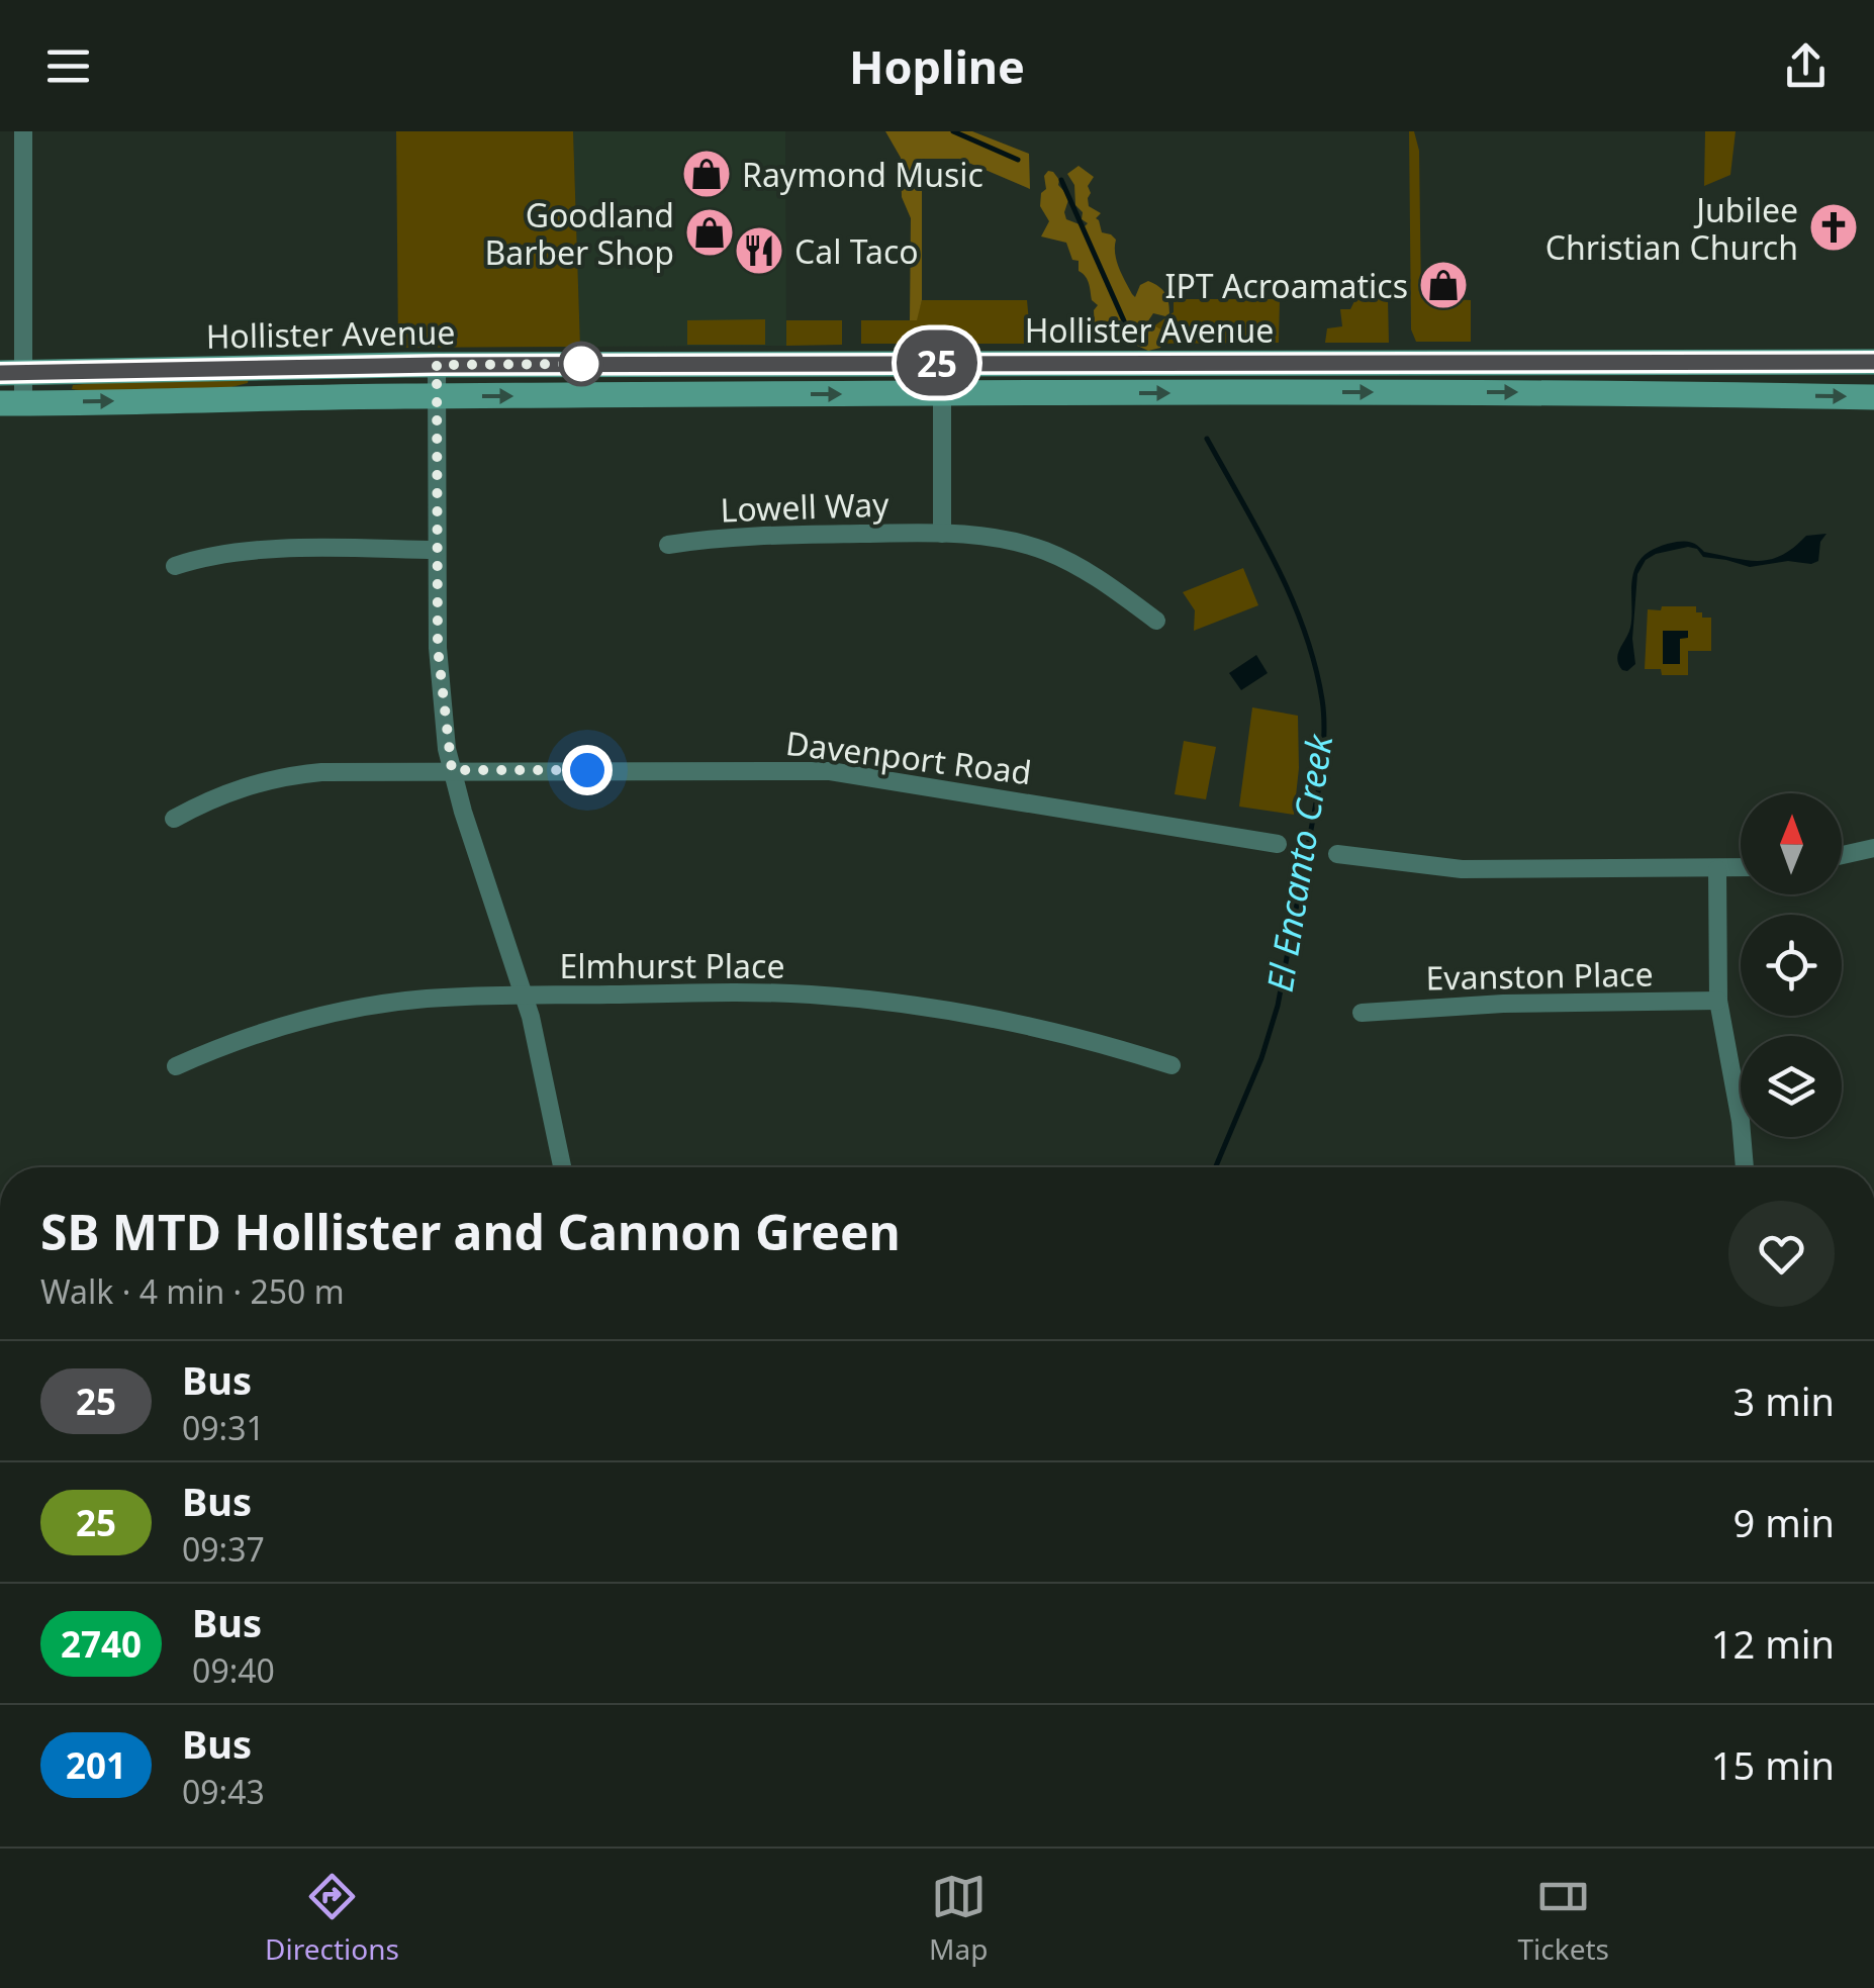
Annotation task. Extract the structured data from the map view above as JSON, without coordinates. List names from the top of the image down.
{
  "streets": {
    "main road": ["Hollister Avenue"],
    "street": [
      "Lowell Way",
      "Davenport Road",
      "Elmhurst Place",
      "Evanston Place"
    ]
  },
  "water": ["El Encanto Creek"],
  "places": {
    "shop": ["Raymond Music", "Goodland Barber Shop", "IPT Acroamatics"],
    "church": ["Jubilee Christian Church"],
    "restaurant": ["Cal Taco"]
  },
  "lines": ["bus line 25"],
  "north": "top",
  "page": {
    "header": "Hopline",
    "on_map": "25",
    "heading": ["SB MTD Hollister and Cannon Green", "Walk · 4 min · 250 m"],
    "list": [
      {
        "mark": "25",
        "name": "Bus",
        "note": "09:31",
        "value": "3 min"
      },
      {
        "mark": "25",
        "name": "Bus",
        "note": "09:37",
        "value": "9 min"
      },
      {
        "mark": "2740",
        "name": "Bus",
        "note": "09:40",
        "value": "12 min"
      },
      {
        "mark": "201",
        "name": "Bus",
        "note": "09:43",
        "value": "15 min"
      }
    ],
    "tabs": ["Directions", "Map", "Tickets"]
  }
}
